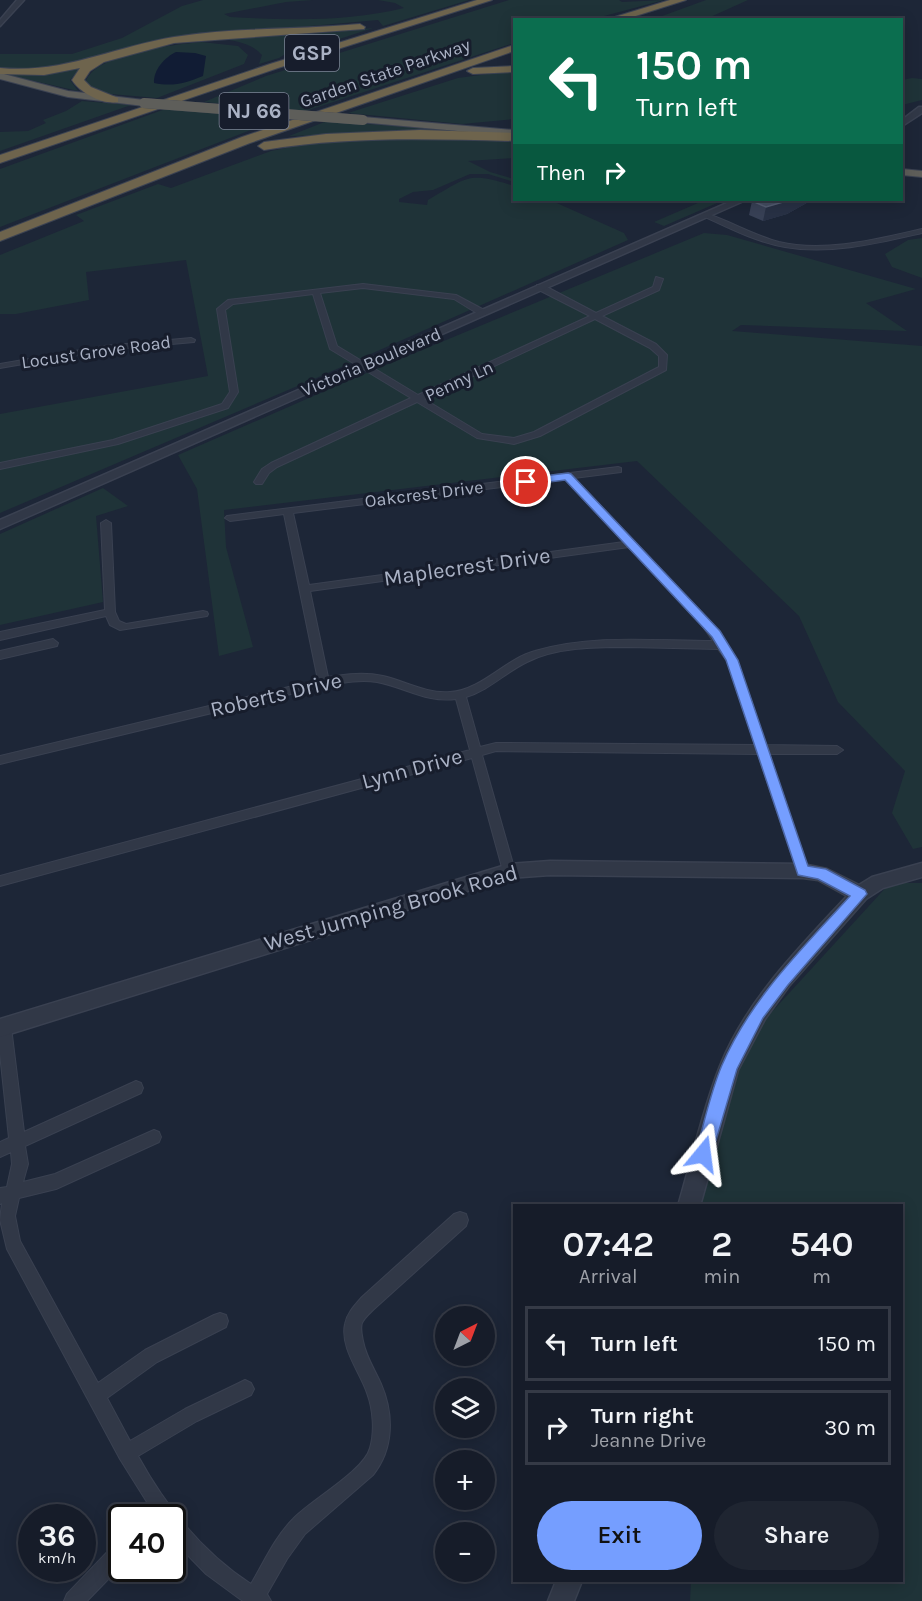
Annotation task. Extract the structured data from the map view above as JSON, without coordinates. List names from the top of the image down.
{
  "streets": {
    "highway": ["GSP", "Garden State Parkway", "NJ 66"],
    "street": [
      "Locust Grove Road",
      "Victoria Boulevard",
      "Penny Ln",
      "Oakcrest Drive",
      "Maplecrest Drive",
      "Roberts Drive",
      "Lynn Drive",
      "West Jumping Brook Road"
    ]
  },
  "crossings": [
    ["Garden State Parkway", "NJ 66"]
  ],
  "north": "top right",
  "page": {
    "turn": ["150 m", "Turn left"],
    "then": "Then",
    "eta": [
      "07:42",
      "Arrival",
      "2",
      "min",
      "540",
      "m"
    ],
    "map_buttons": ["+", "−"],
    "list": [
      {
        "name": "Turn left",
        "value": "150 m"
      },
      {
        "name": "Turn right",
        "note": "Jeanne Drive",
        "value": "30 m"
      }
    ],
    "buttons": ["Exit", "Share"],
    "speed": "36 km/h",
    "limit": "40"
  }
}
